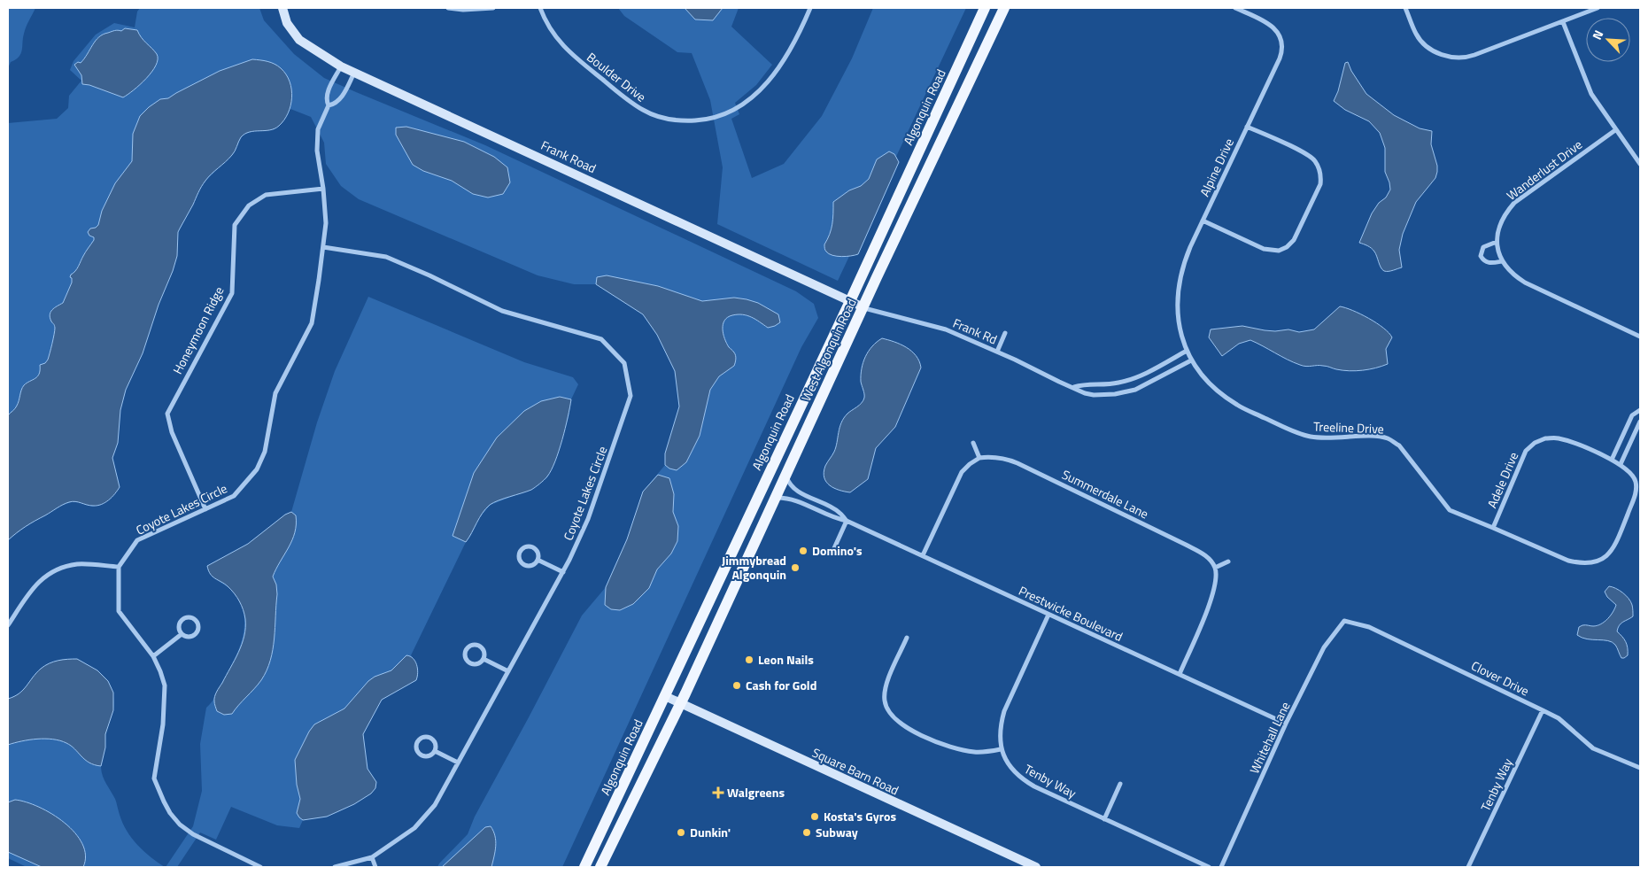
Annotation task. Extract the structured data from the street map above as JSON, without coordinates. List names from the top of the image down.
{
  "streets": {
    "main road": ["Algonquin Road", "West Algonquin Road"],
    "street": [
      "Boulder Drive",
      "Frank Road",
      "Alpine Drive",
      "Wanderlust Drive",
      "Honeymoon Ridge",
      "Frank Rd",
      "Treeline Drive",
      "Adele Drive",
      "Coyote Lakes Circle",
      "Summerdale Lane",
      "Prestwicke Boulevard",
      "Clover Drive",
      "Whitehall Lane",
      "Square Barn Road",
      "Tenby Way"
    ]
  },
  "crossings": [
    ["Algonquin Road", "Frank Road"],
    ["Algonquin Road", "Square Barn Road"],
    ["Frank Road", "Frank Rd"],
    ["Frank Road", "West Algonquin Road"],
    ["Frank Road", "Coyote Lakes Circle"],
    ["Alpine Drive", "Frank Rd"],
    ["Alpine Drive", "Treeline Drive"],
    ["Honeymoon Ridge", "Coyote Lakes Circle"],
    ["Frank Rd", "West Algonquin Road"],
    ["Frank Rd", "Treeline Drive"],
    ["West Algonquin Road", "Prestwicke Boulevard"],
    ["West Algonquin Road", "Square Barn Road"],
    ["Treeline Drive", "Adele Drive"],
    ["Prestwicke Boulevard", "Whitehall Lane"],
    ["Clover Drive", "Whitehall Lane"],
    ["Clover Drive", "Tenby Way"]
  ],
  "places": {
    "other": [
      "Domino's",
      "Jimmybread Algonquin",
      "Leon Nails",
      "Cash for Gold",
      "Kosta's Gyros",
      "Dunkin'",
      "Subway"
    ],
    "health": ["Walgreens"]
  },
  "north": "top left"
}
